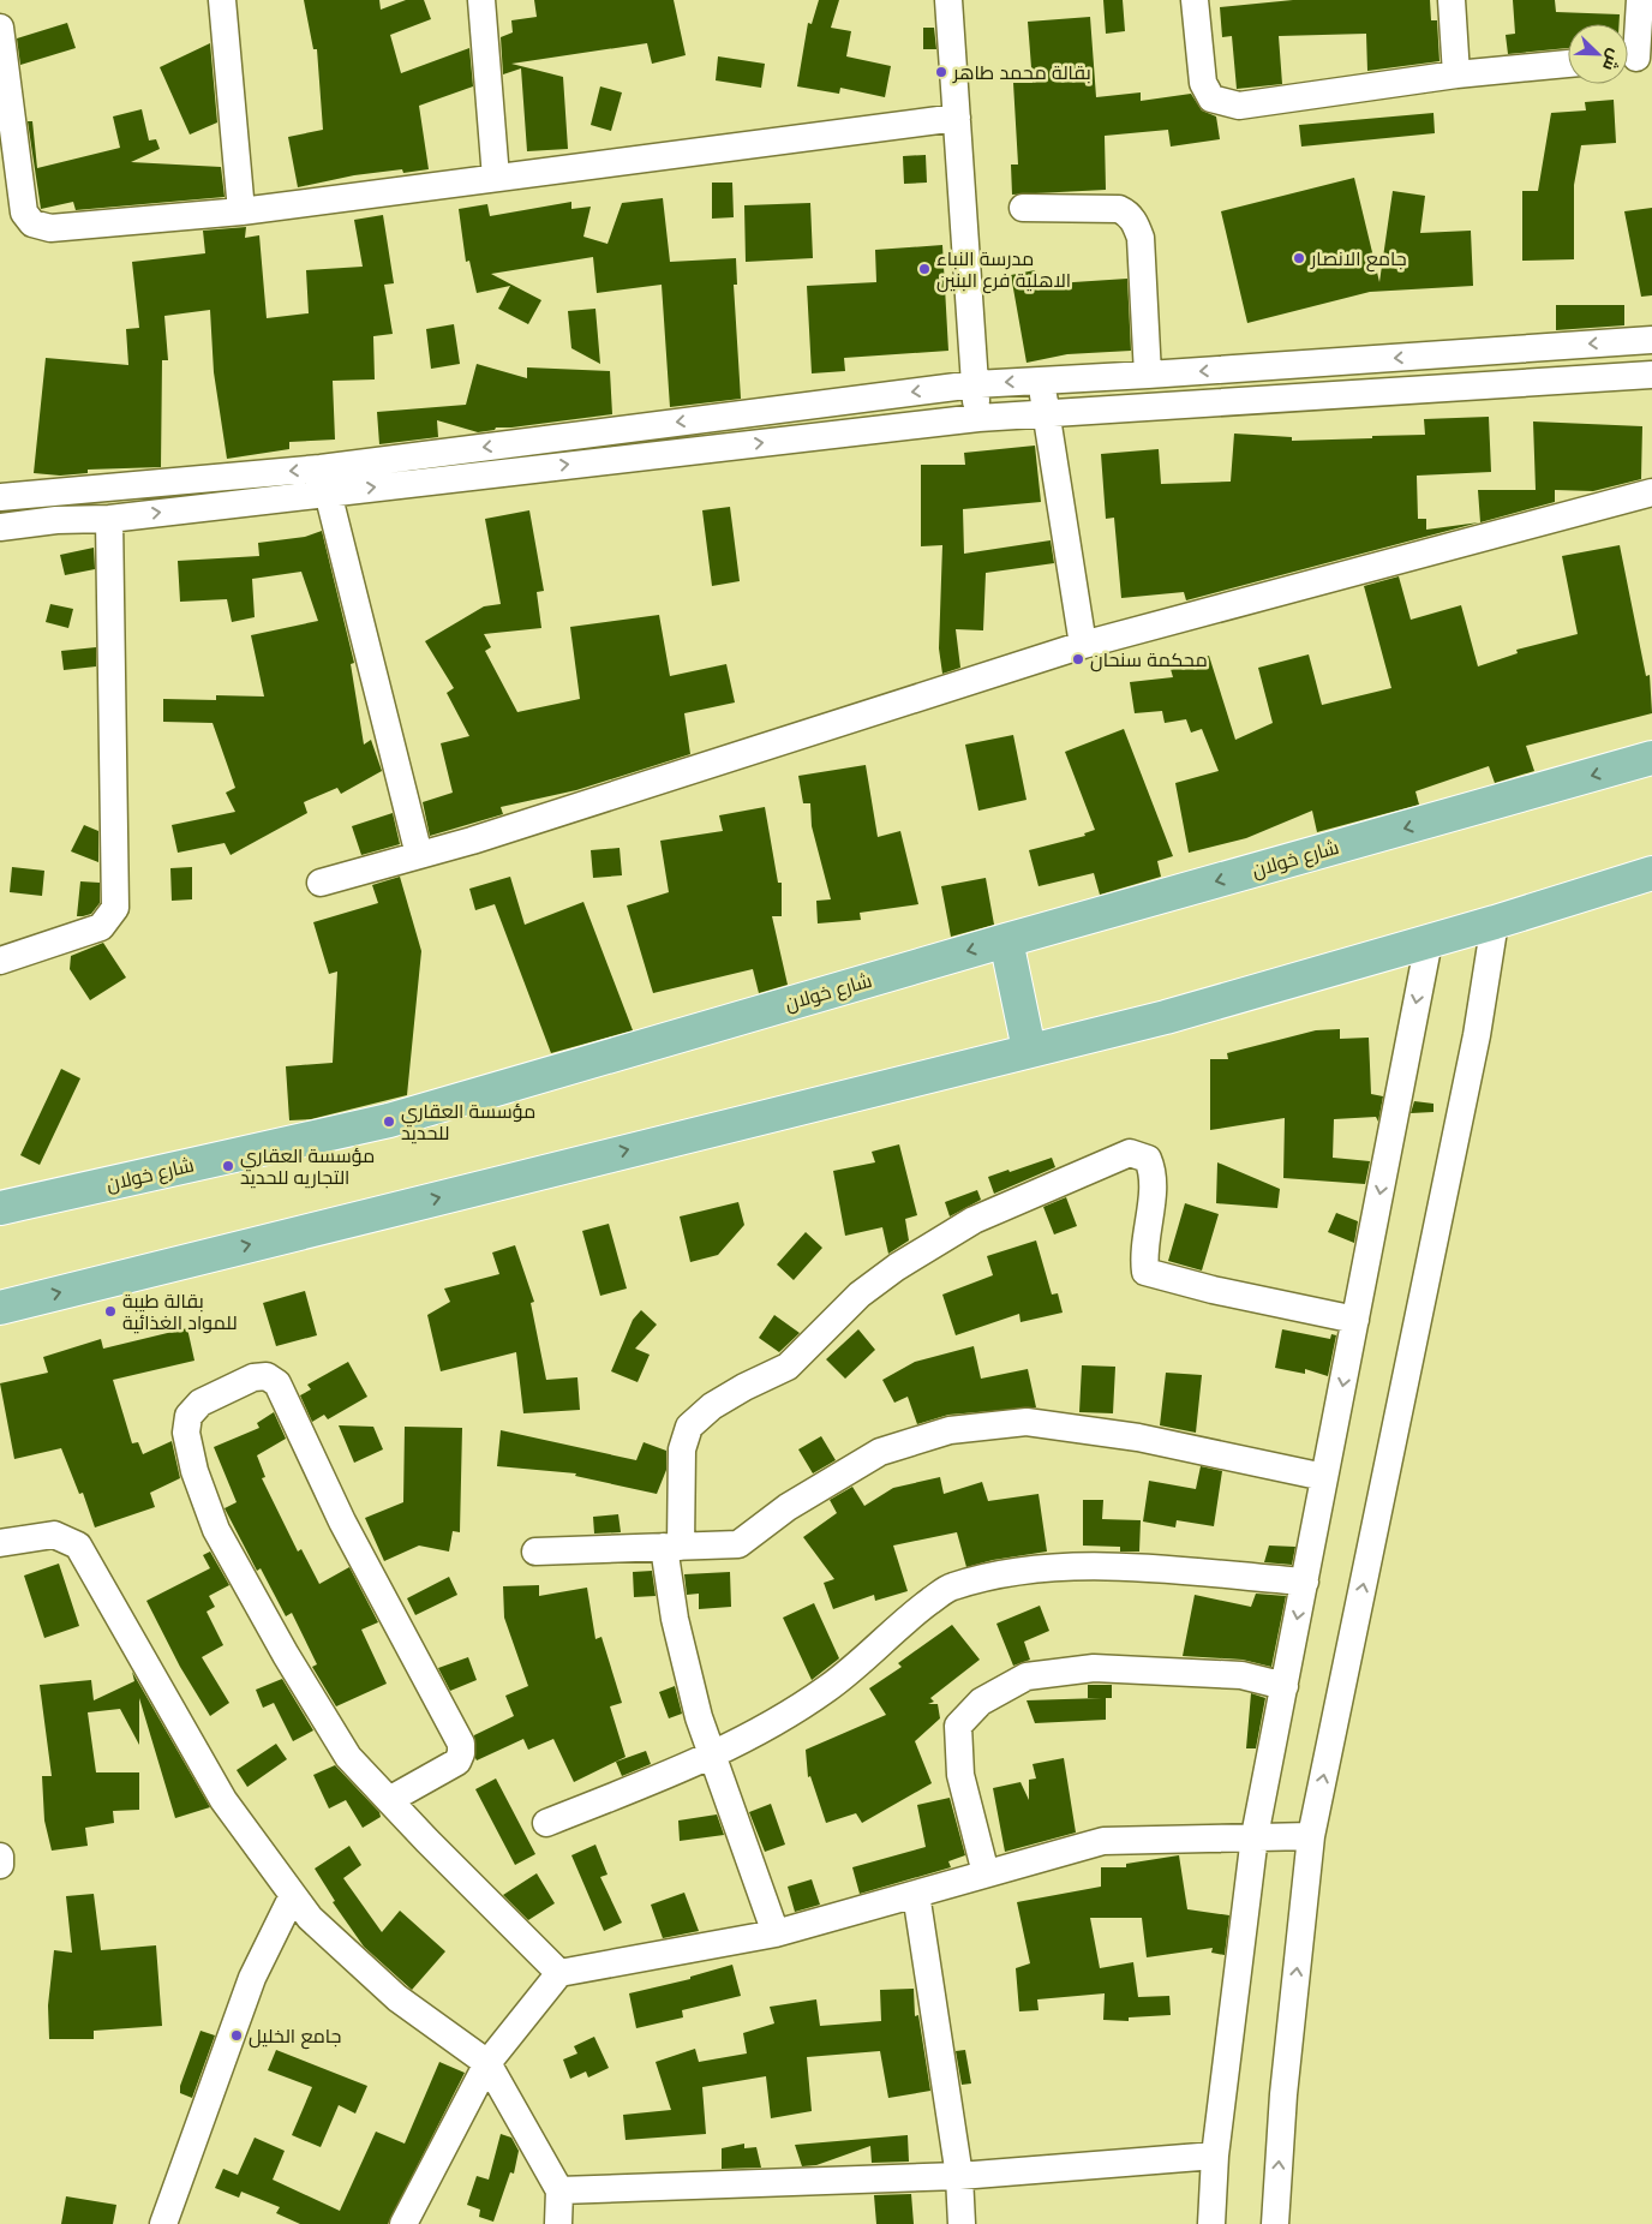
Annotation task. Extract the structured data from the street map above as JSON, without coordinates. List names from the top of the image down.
{
  "streets": {
    "main road": ["شارع خولان"]
  },
  "places": [
    "بقالة محمد طاهر",
    "جامع الانصار",
    "مدرسة النباء الاهلية فرع البنين",
    "محكمة سنحان",
    "مؤسسة العقاري للحديد",
    "مؤسسة العقاري التجاريه للحديد",
    "بقالة طيبة للمواد الغذائية",
    "جامع الخليل"
  ],
  "north": "bottom right"
}
